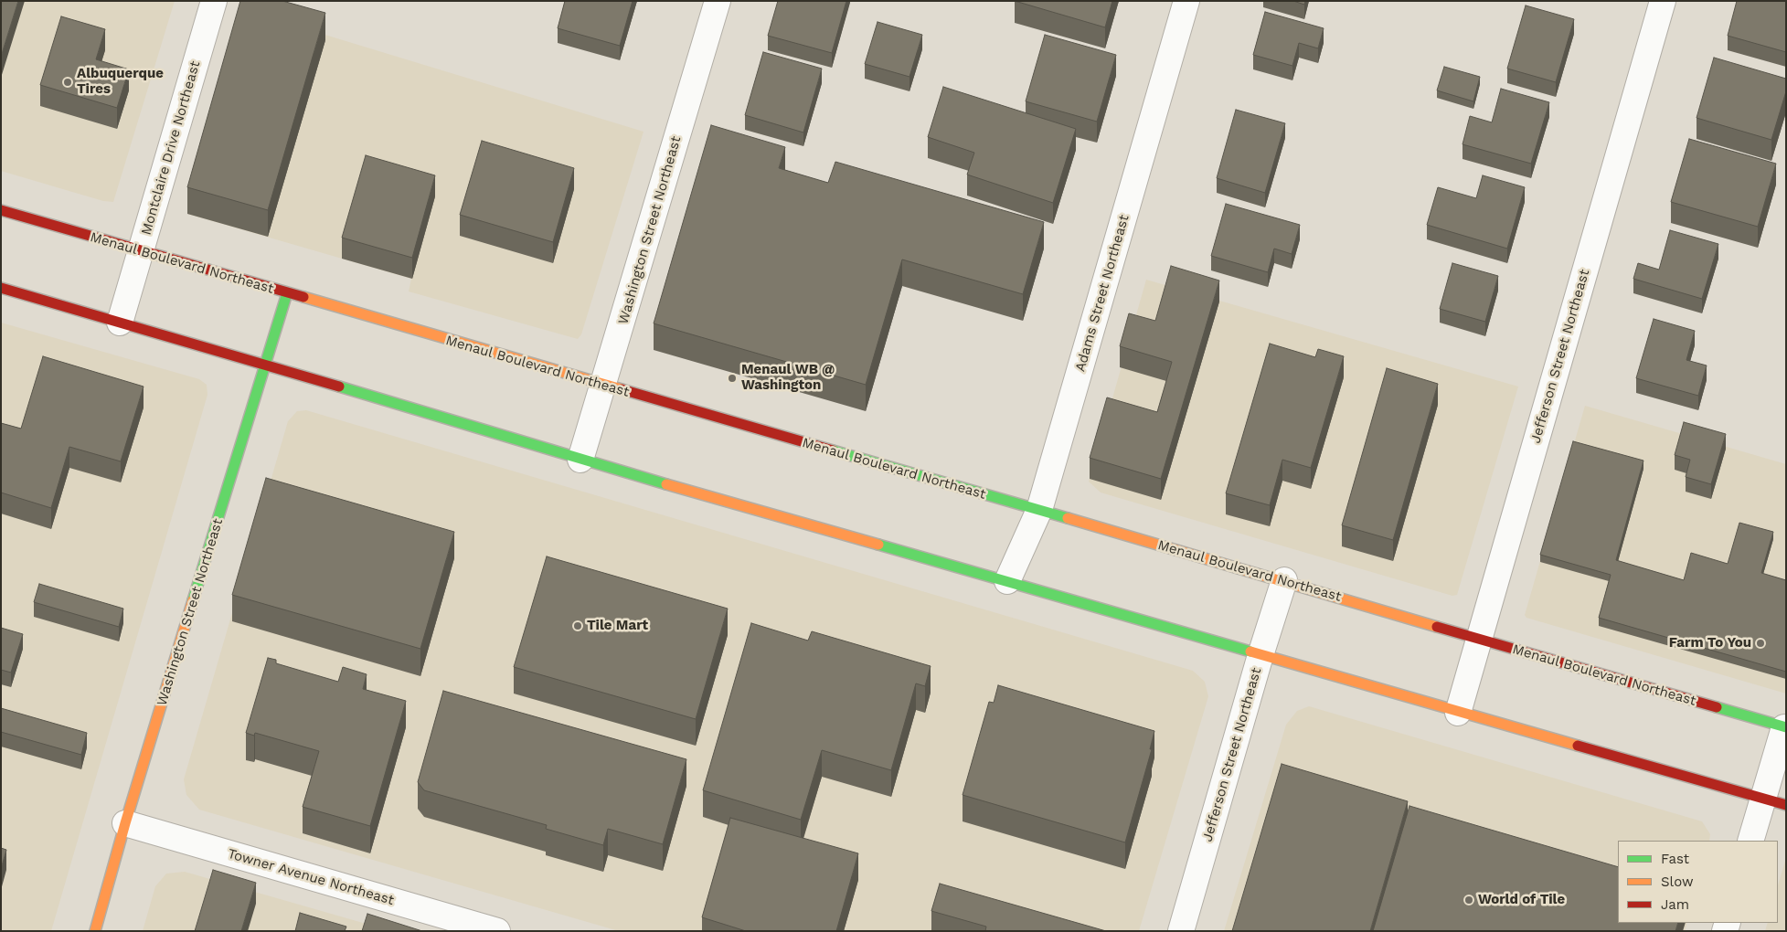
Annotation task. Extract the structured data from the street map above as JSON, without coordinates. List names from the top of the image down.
{
  "streets": {
    "main road": ["Washington Street Northeast", "Menaul Boulevard Northeast"],
    "street": [
      "Montclaire Drive Northeast",
      "Adams Street Northeast",
      "Jefferson Street Northeast",
      "Towner Avenue Northeast"
    ]
  },
  "crossings": [
    ["Montclaire Drive Northeast", "Menaul Boulevard Northeast"],
    ["Washington Street Northeast", "Menaul Boulevard Northeast"],
    ["Washington Street Northeast", "Towner Avenue Northeast"],
    ["Menaul Boulevard Northeast", "Adams Street Northeast"],
    ["Menaul Boulevard Northeast", "Jefferson Street Northeast"]
  ],
  "places": [
    "Albuquerque Tires",
    "Menaul WB @ Washington",
    "Tile Mart",
    "Farm To You",
    "World of Tile"
  ],
  "legend": ["Fast", "Slow", "Jam"]
}
